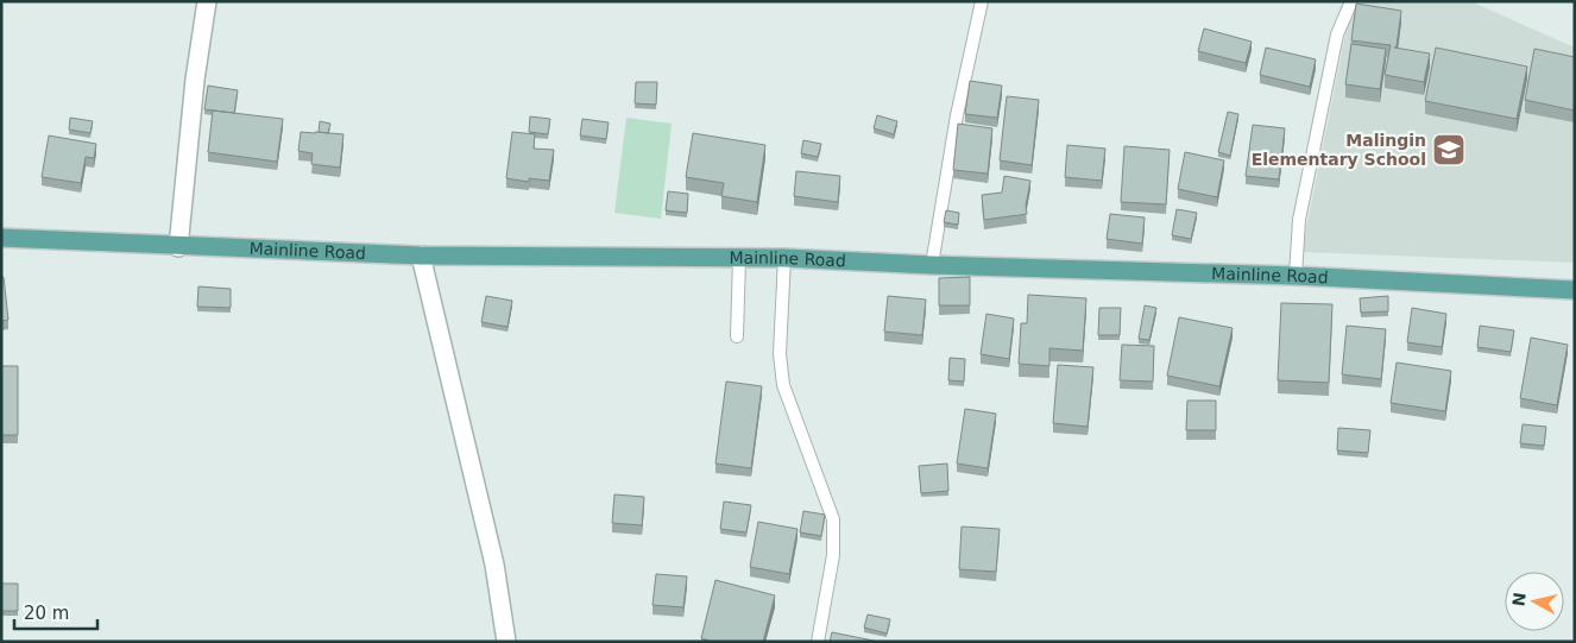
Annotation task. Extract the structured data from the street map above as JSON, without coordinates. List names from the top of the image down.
{
  "streets": {
    "main road": ["Mainline Road"]
  },
  "places": {
    "school or university": ["Malingin Elementary School"]
  },
  "scale_bar": "20 m",
  "north": "left"
}
